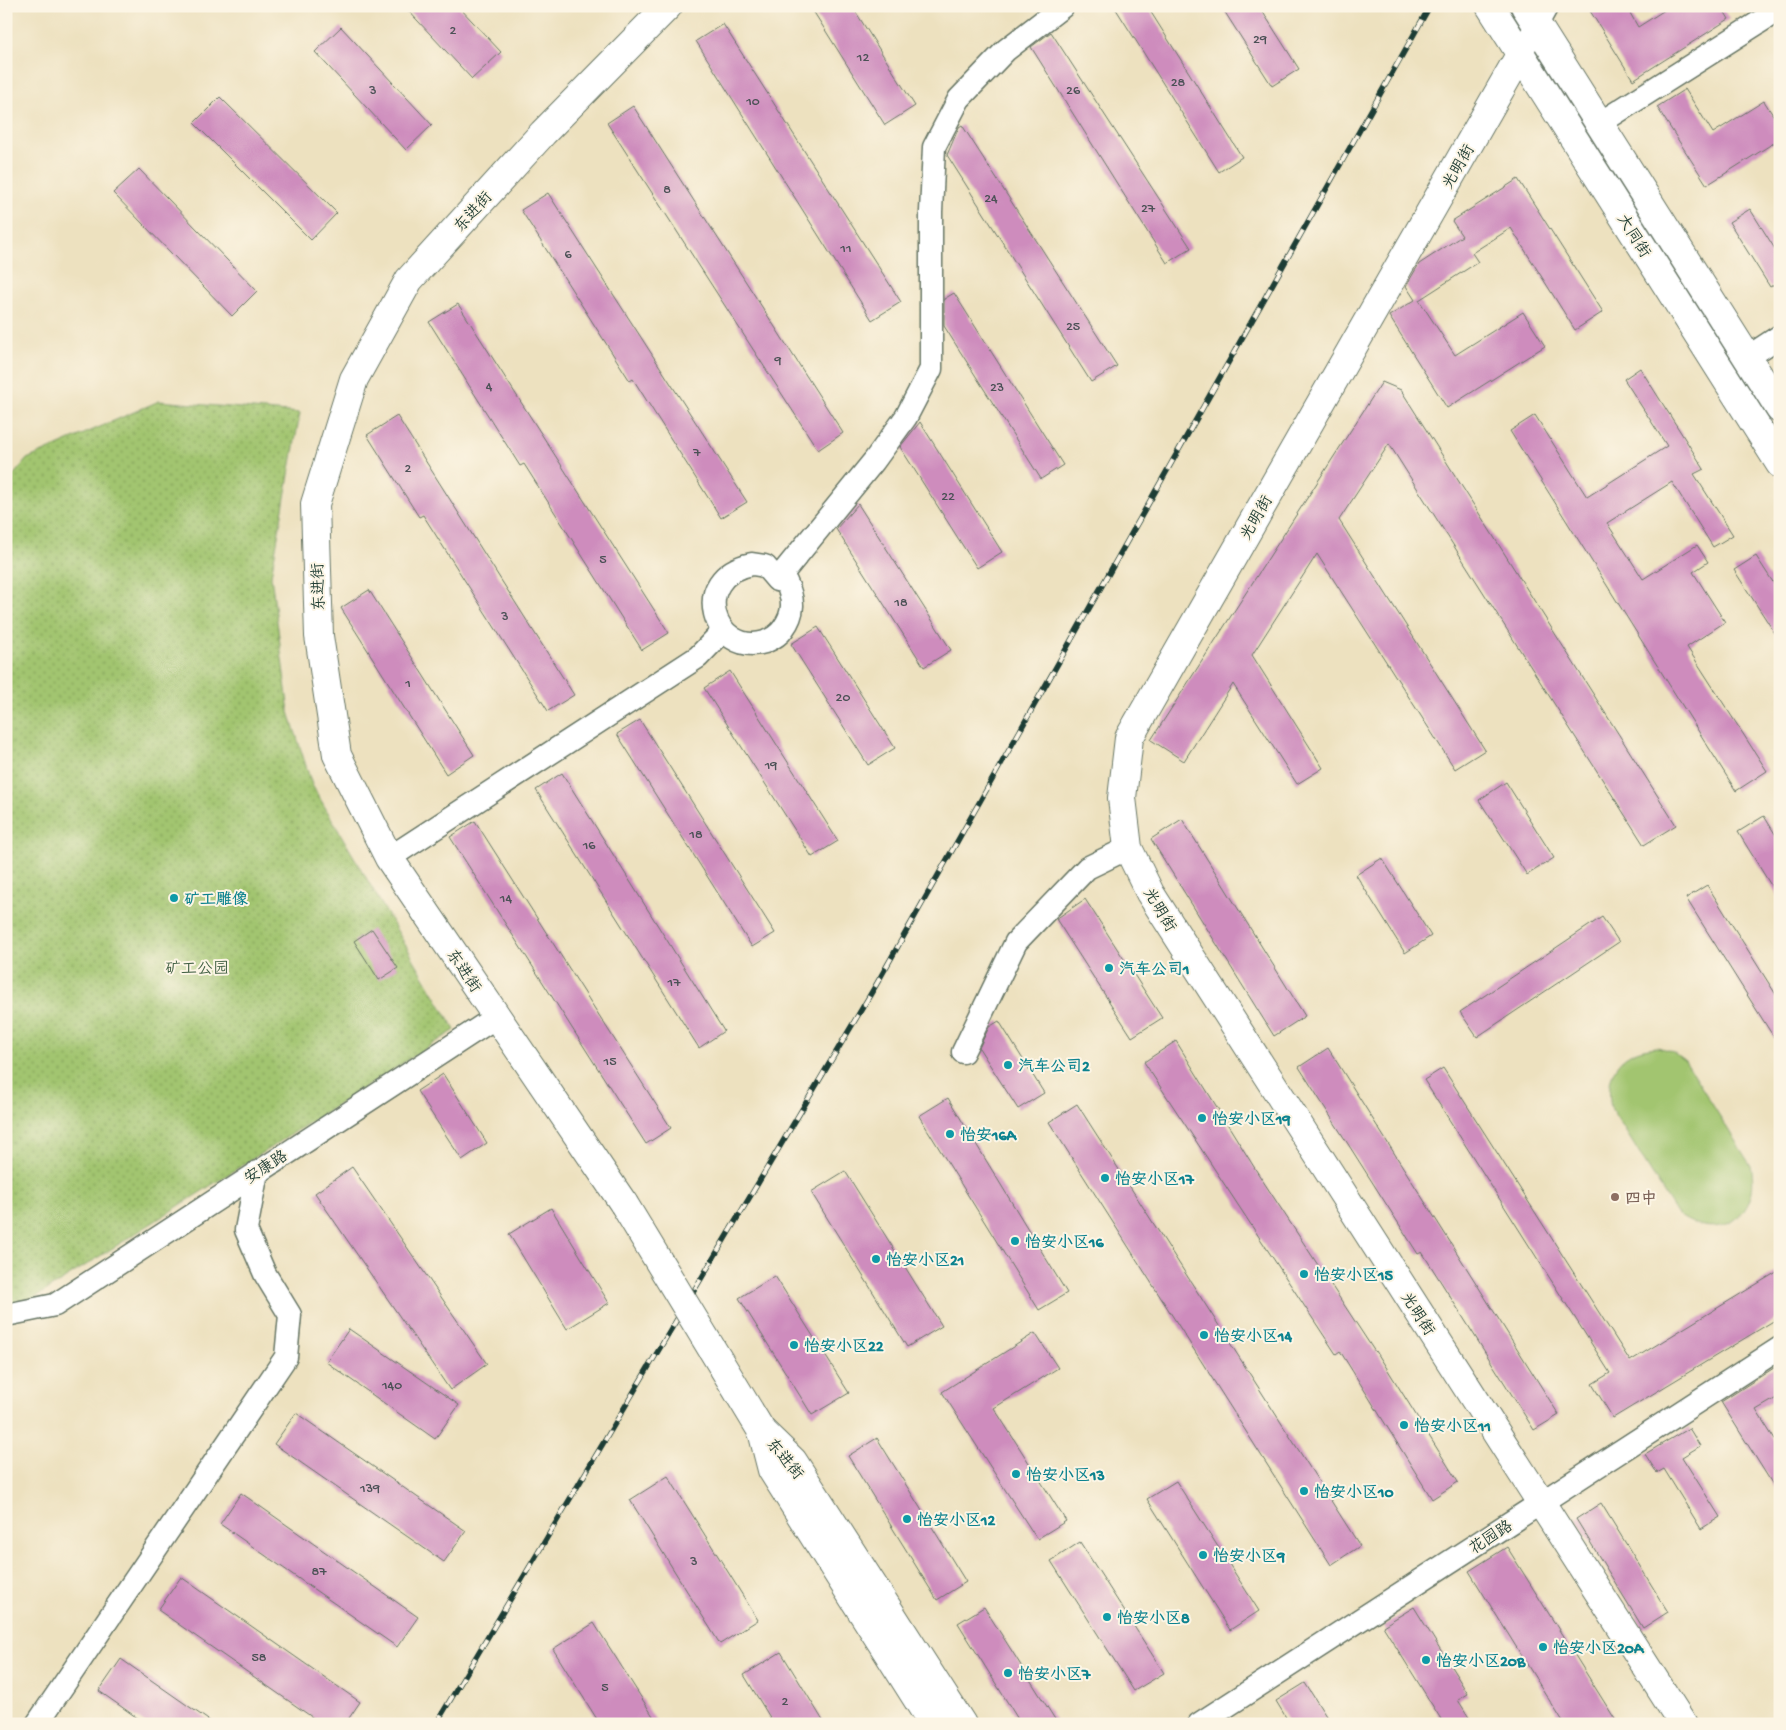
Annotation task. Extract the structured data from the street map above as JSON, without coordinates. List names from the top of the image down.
{
  "streets": {
    "main road": ["光明街", "东进街", "大同街"],
    "street": ["安康路", "花园路"]
  },
  "crossings": [
    ["光明街", "大同街"],
    ["光明街", "花园路"],
    ["东进街", "安康路"]
  ],
  "parks": ["矿工公园"],
  "places": [
    "矿工雕像",
    "汽车公司1",
    "汽车公司2",
    "怡安小区19",
    "怡安16A",
    "怡安小区17",
    "四中",
    "怡安小区16",
    "怡安小区21",
    "怡安小区15",
    "怡安小区14",
    "怡安小区22",
    "怡安小区11",
    "怡安小区13",
    "怡安小区10",
    "怡安小区12",
    "怡安小区9",
    "怡安小区8",
    "怡安小区20A",
    "怡安小区20B",
    "怡安小区7"
  ],
  "house_numbers": [
    "2",
    "29",
    "12",
    "28",
    "3",
    "26",
    "10",
    "8",
    "24",
    "27",
    "11",
    "6",
    "25",
    "9",
    "4",
    "23",
    "7",
    "2",
    "22",
    "5",
    "18",
    "3",
    "1",
    "20",
    "19",
    "18",
    "16",
    "14",
    "17",
    "15",
    "140",
    "139",
    "3",
    "87",
    "58",
    "5",
    "2"
  ]
}
